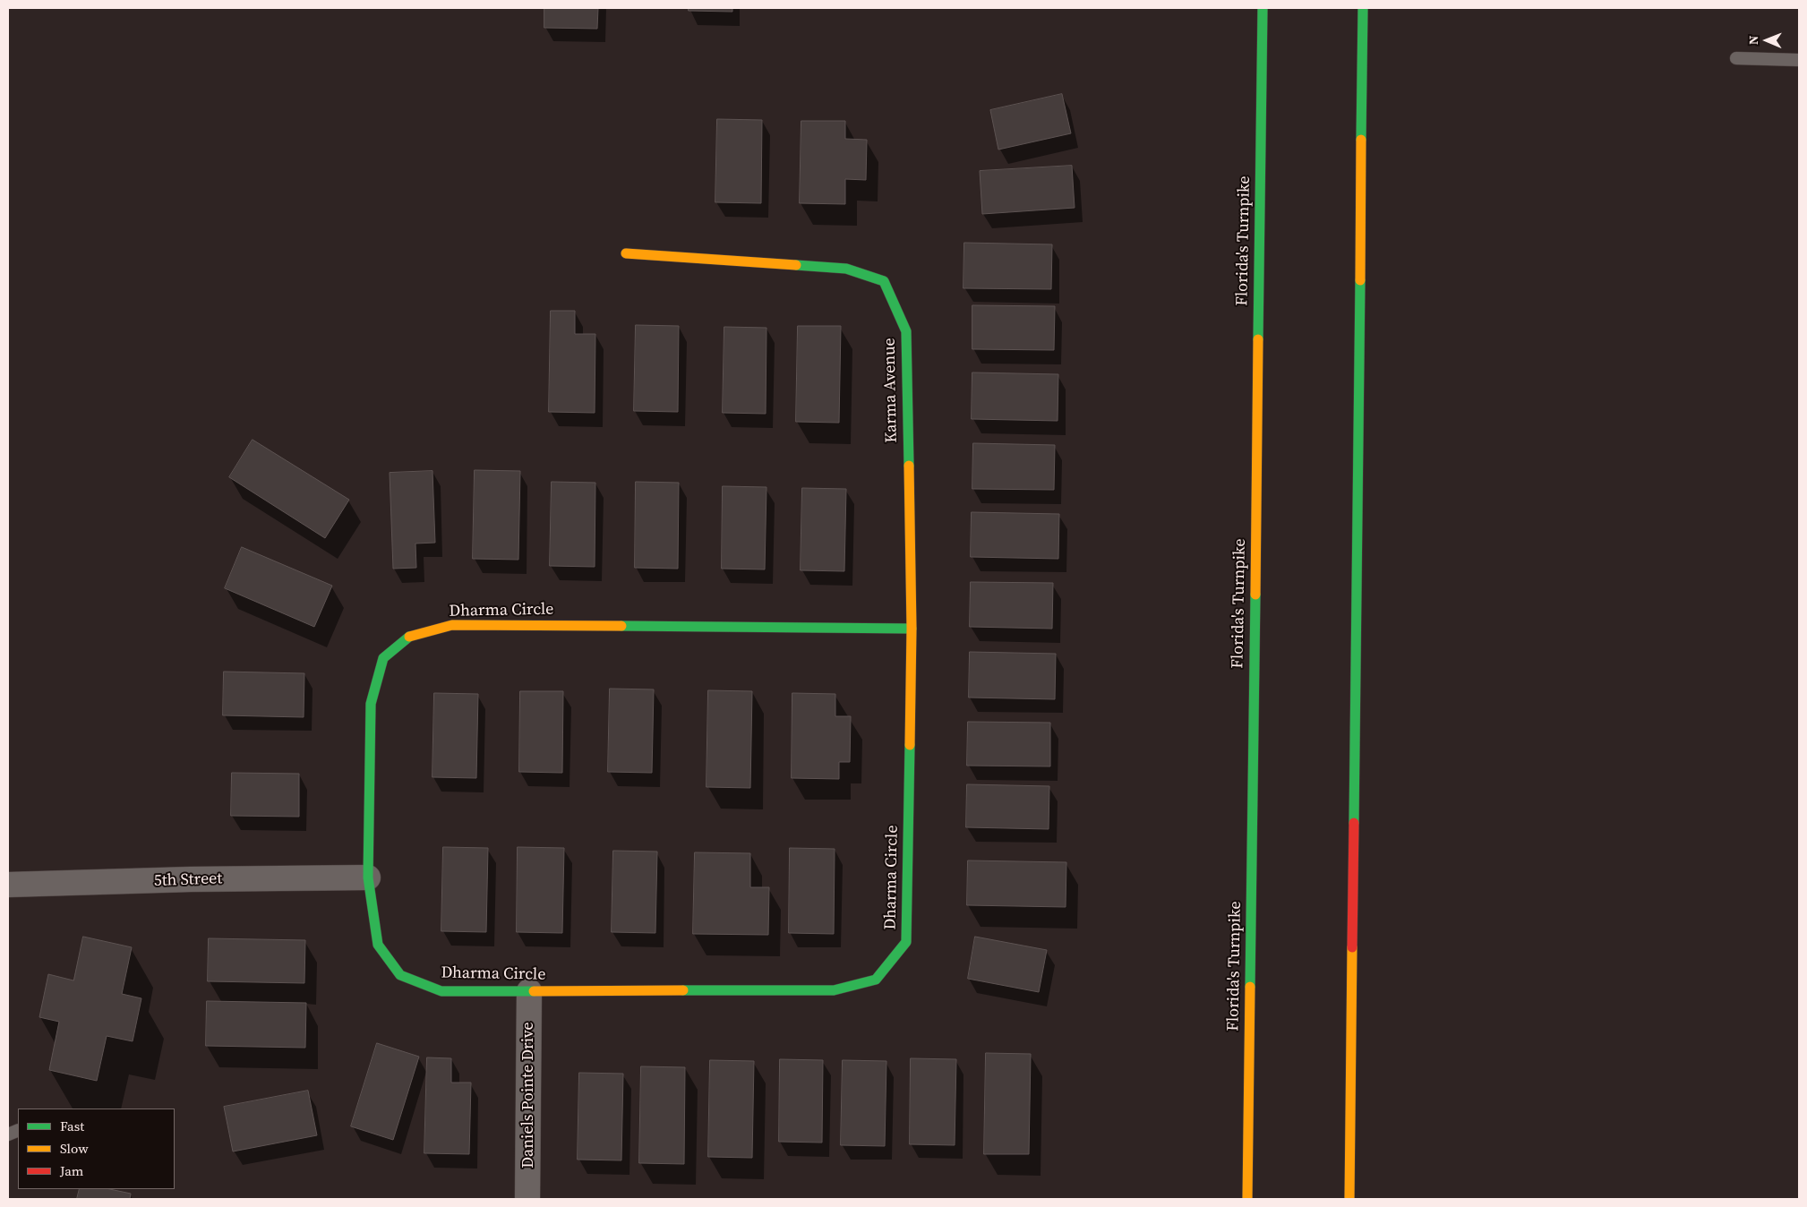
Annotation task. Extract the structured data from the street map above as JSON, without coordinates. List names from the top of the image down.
{
  "streets": {
    "main road": ["Florida's Turnpike", "Karma Avenue", "Dharma Circle"],
    "street": ["5th Street", "Daniels Pointe Drive"]
  },
  "crossings": [
    ["Karma Avenue", "Dharma Circle"],
    ["Dharma Circle", "5th Street"],
    ["Dharma Circle", "Daniels Pointe Drive"]
  ],
  "legend": ["Fast", "Slow", "Jam"],
  "north": "left"
}
